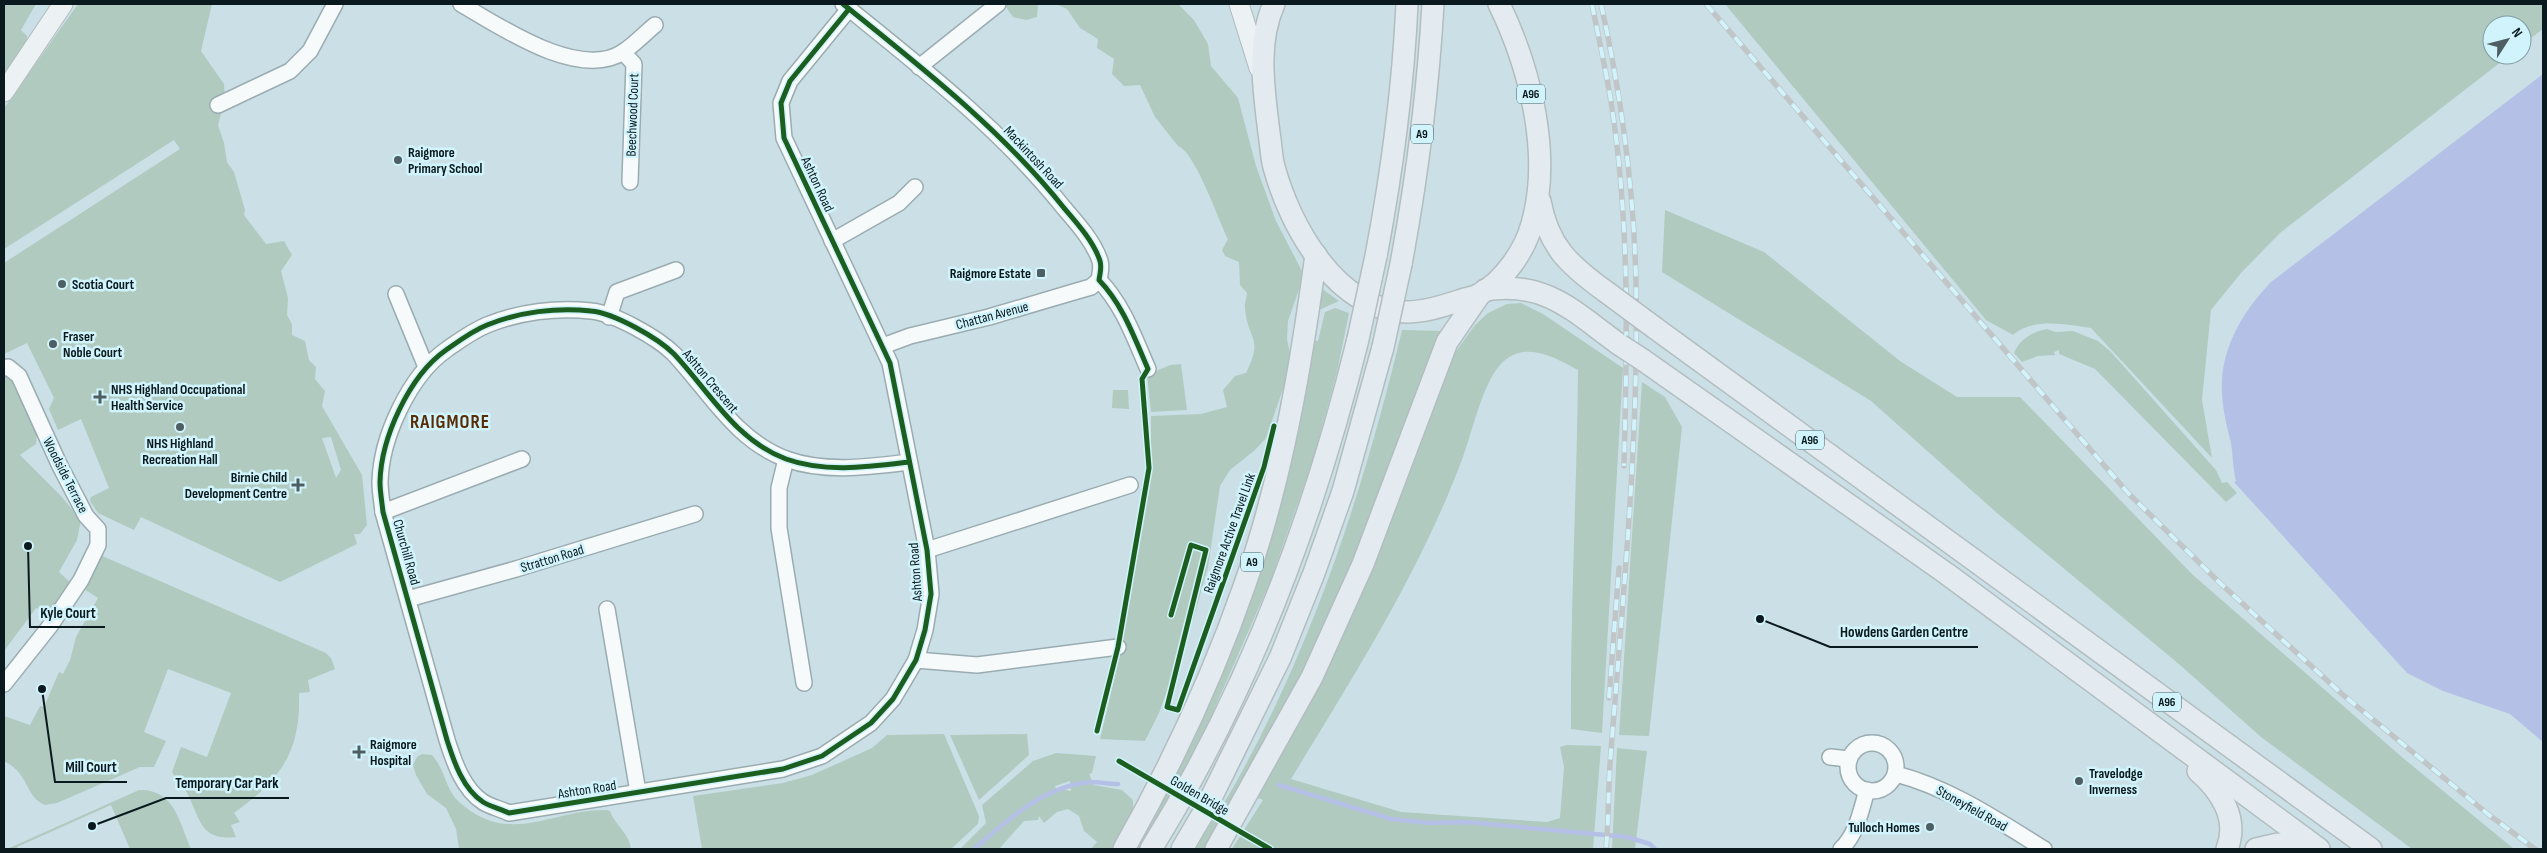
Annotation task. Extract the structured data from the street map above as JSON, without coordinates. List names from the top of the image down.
{
  "streets": {
    "highway": ["A96", "A9"],
    "street": [
      "Beechwood Court",
      "Mackintosh Road",
      "Ashton Road",
      "Chattan Avenue",
      "Ashton Crescent",
      "Woodside Terrace",
      "Churchill Road",
      "Stratton Road",
      "Stoneyfield Road"
    ],
    "cycle path": ["Raigmore Active Travel Link", "Golden Bridge"]
  },
  "crossings": [
    ["A96", "A9"],
    ["Mackintosh Road", "Ashton Road"],
    ["Mackintosh Road", "Chattan Avenue"],
    ["Ashton Road", "Chattan Avenue"],
    ["Ashton Road", "Ashton Crescent"],
    ["Ashton Road", "Churchill Road"],
    ["Ashton Road", "Stratton Road"],
    ["Ashton Crescent", "Churchill Road"],
    ["Churchill Road", "Stratton Road"]
  ],
  "districts": ["RAIGMORE"],
  "places": {
    "other": [
      "Raigmore Primary School",
      "Scotia Court",
      "Fraser Noble Court",
      "NHS Highland Recreation Hall",
      "Kyle Court",
      "Howdens Garden Centre",
      "Mill Court",
      "Travelodge Inverness",
      "Temporary Car Park",
      "Tulloch Homes"
    ],
    "transit": ["Raigmore Estate"],
    "health": ["NHS Highland Occupational Health Service", "Birnie Child Development Centre", "Raigmore Hospital"]
  },
  "north": "top right"
}
